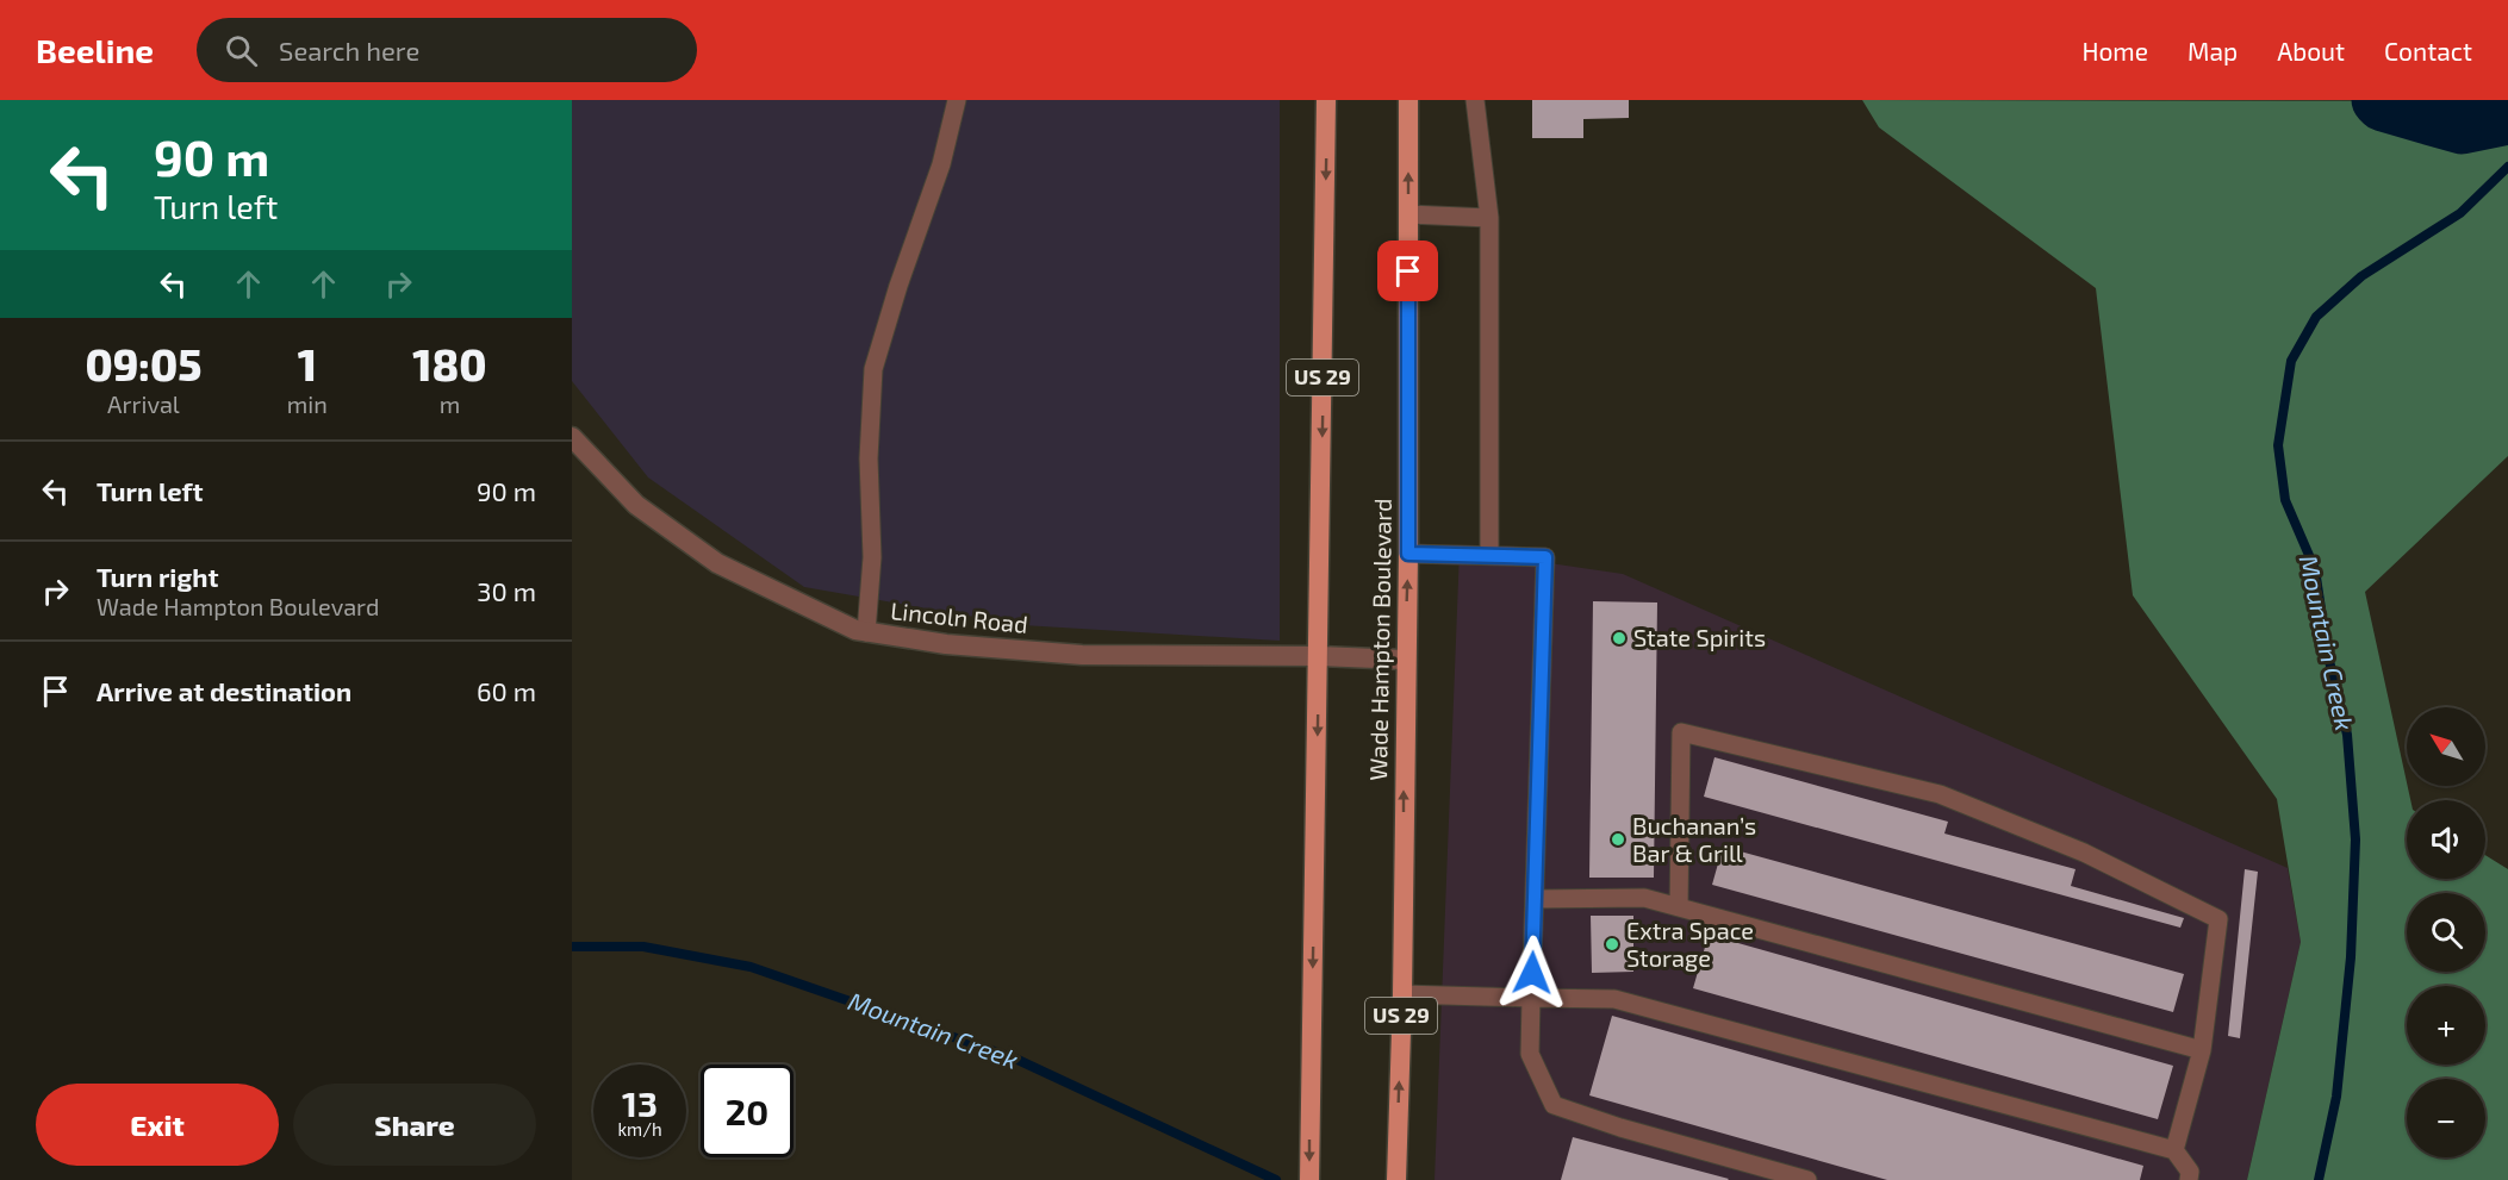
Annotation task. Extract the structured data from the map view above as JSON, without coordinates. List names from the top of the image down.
{
  "streets": {
    "main road": ["US 29", "Wade Hampton Boulevard"],
    "street": ["Lincoln Road"]
  },
  "crossings": [
    ["US 29", "Lincoln Road"],
    ["Lincoln Road", "Wade Hampton Boulevard"]
  ],
  "water": ["Mountain Creek"],
  "places": ["State Spirits", "Buchanan’s Bar & Grill", "Extra Space Storage"],
  "north": "top left",
  "page": {
    "header": "Beeline",
    "search": "Search here",
    "nav": [
      "Home",
      "Map",
      "About",
      "Contact"
    ],
    "turn": ["90 m", "Turn left"],
    "eta": [
      "09:05",
      "Arrival",
      "1",
      "min",
      "180",
      "m"
    ],
    "list": [
      {
        "name": "Turn left",
        "value": "90 m"
      },
      {
        "name": "Turn right",
        "note": "Wade Hampton Boulevard",
        "value": "30 m"
      },
      {
        "name": "Arrive at destination",
        "value": "60 m"
      }
    ],
    "map_buttons": ["+", "−"],
    "speed": "13 km/h",
    "limit": "20",
    "buttons": ["Exit", "Share"]
  }
}
